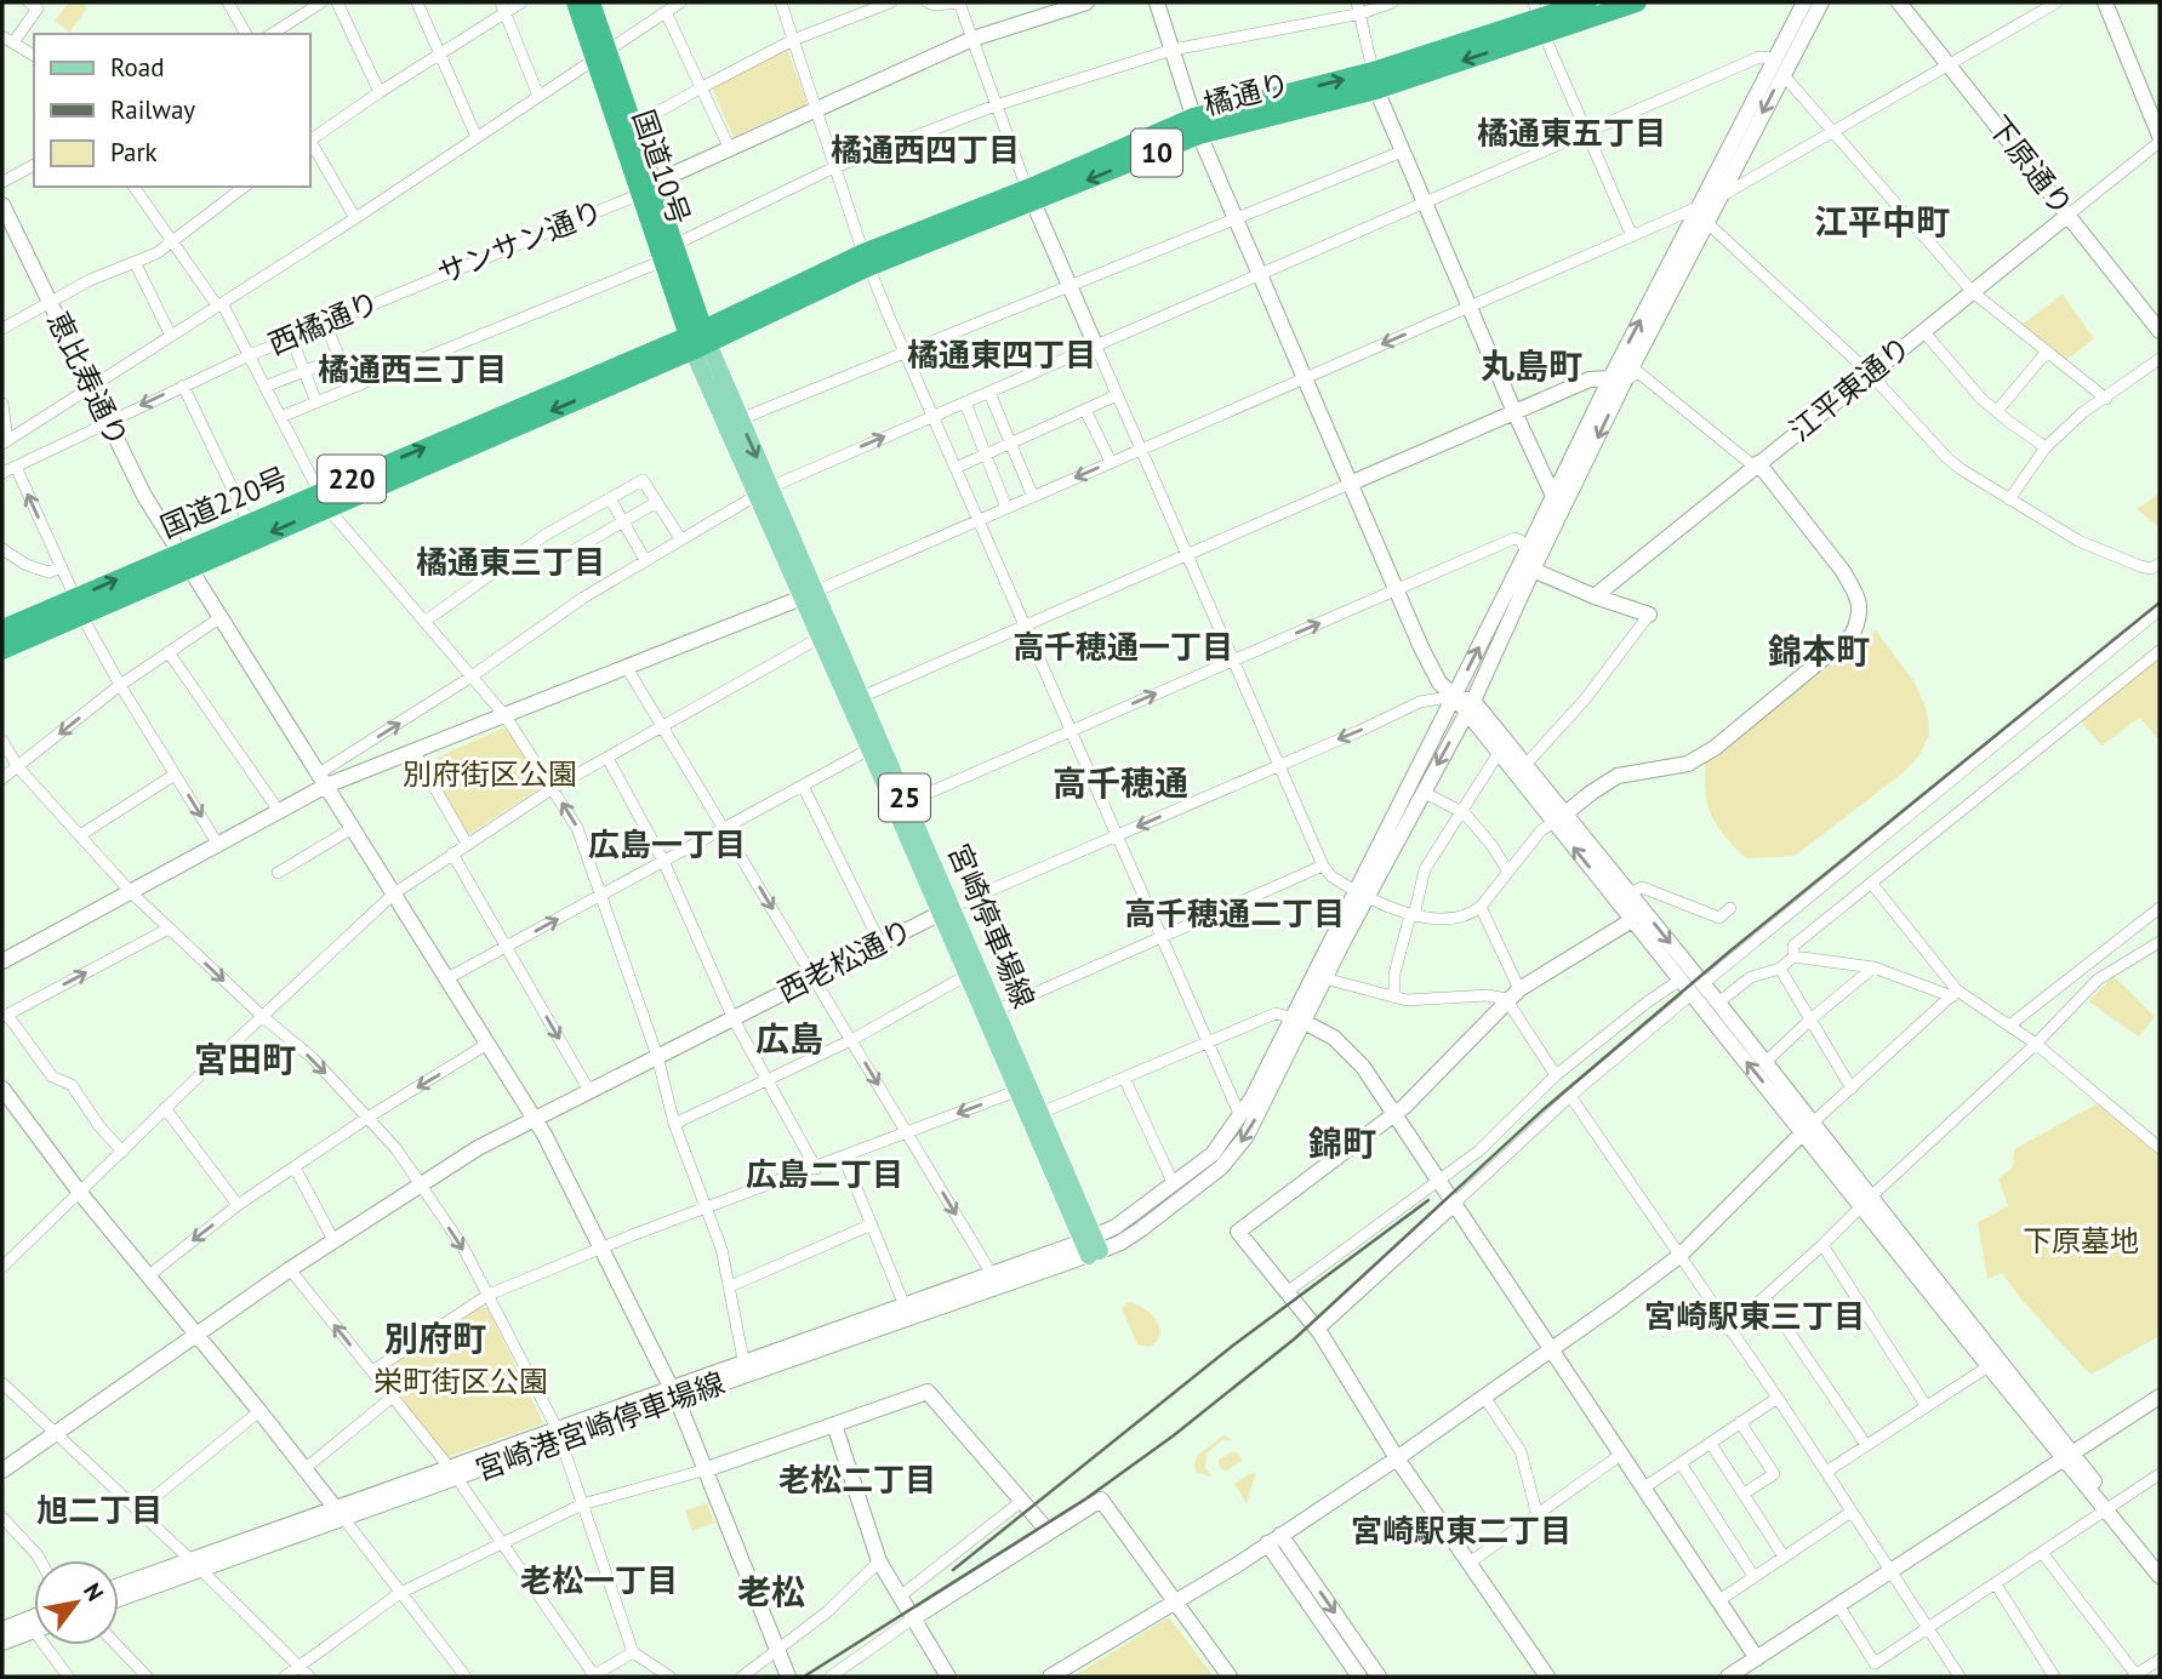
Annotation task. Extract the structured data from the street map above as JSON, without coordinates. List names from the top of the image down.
{
  "streets": {
    "highway": [
      "橘通り",
      "10",
      "国道10号",
      "220",
      "国道220号"
    ],
    "main road": ["25", "宮崎停車場線"],
    "street": [
      "下原通り",
      "サンサン通り",
      "西橘通り",
      "恵比寿通り",
      "江平東通り",
      "西老松通り",
      "宮崎港宮崎停車場線"
    ]
  },
  "crossings": [
    ["橘通り", "国道10号"],
    ["橘通り", "国道220号"],
    ["橘通り", "宮崎停車場線"],
    ["下原通り", "江平東通り"],
    ["国道10号", "サンサン通り"],
    ["国道10号", "国道220号"],
    ["国道10号", "宮崎停車場線"],
    ["サンサン通り", "西橘通り"],
    ["西橘通り", "恵比寿通り"],
    ["恵比寿通り", "国道220号"],
    ["恵比寿通り", "西老松通り"],
    ["恵比寿通り", "宮崎港宮崎停車場線"],
    ["国道220号", "宮崎停車場線"],
    ["宮崎停車場線", "西老松通り"],
    ["宮崎停車場線", "宮崎港宮崎停車場線"]
  ],
  "districts": [
    "橘通東五丁目",
    "橘通西四丁目",
    "江平中町",
    "橘通東四丁目",
    "丸島町",
    "橘通西三丁目",
    "橘通東三丁目",
    "高千穂通一丁目",
    "錦本町",
    "高千穂通",
    "広島一丁目",
    "高千穂通二丁目",
    "広島",
    "宮田町",
    "錦町",
    "広島二丁目",
    "宮崎駅東三丁目",
    "別府町",
    "老松二丁目",
    "旭二丁目",
    "宮崎駅東二丁目",
    "老松一丁目",
    "老松"
  ],
  "parks": ["別府街区公園", "下原墓地", "栄町街区公園"],
  "legend": ["Road", "Railway", "Park"],
  "north": "top right"
}
